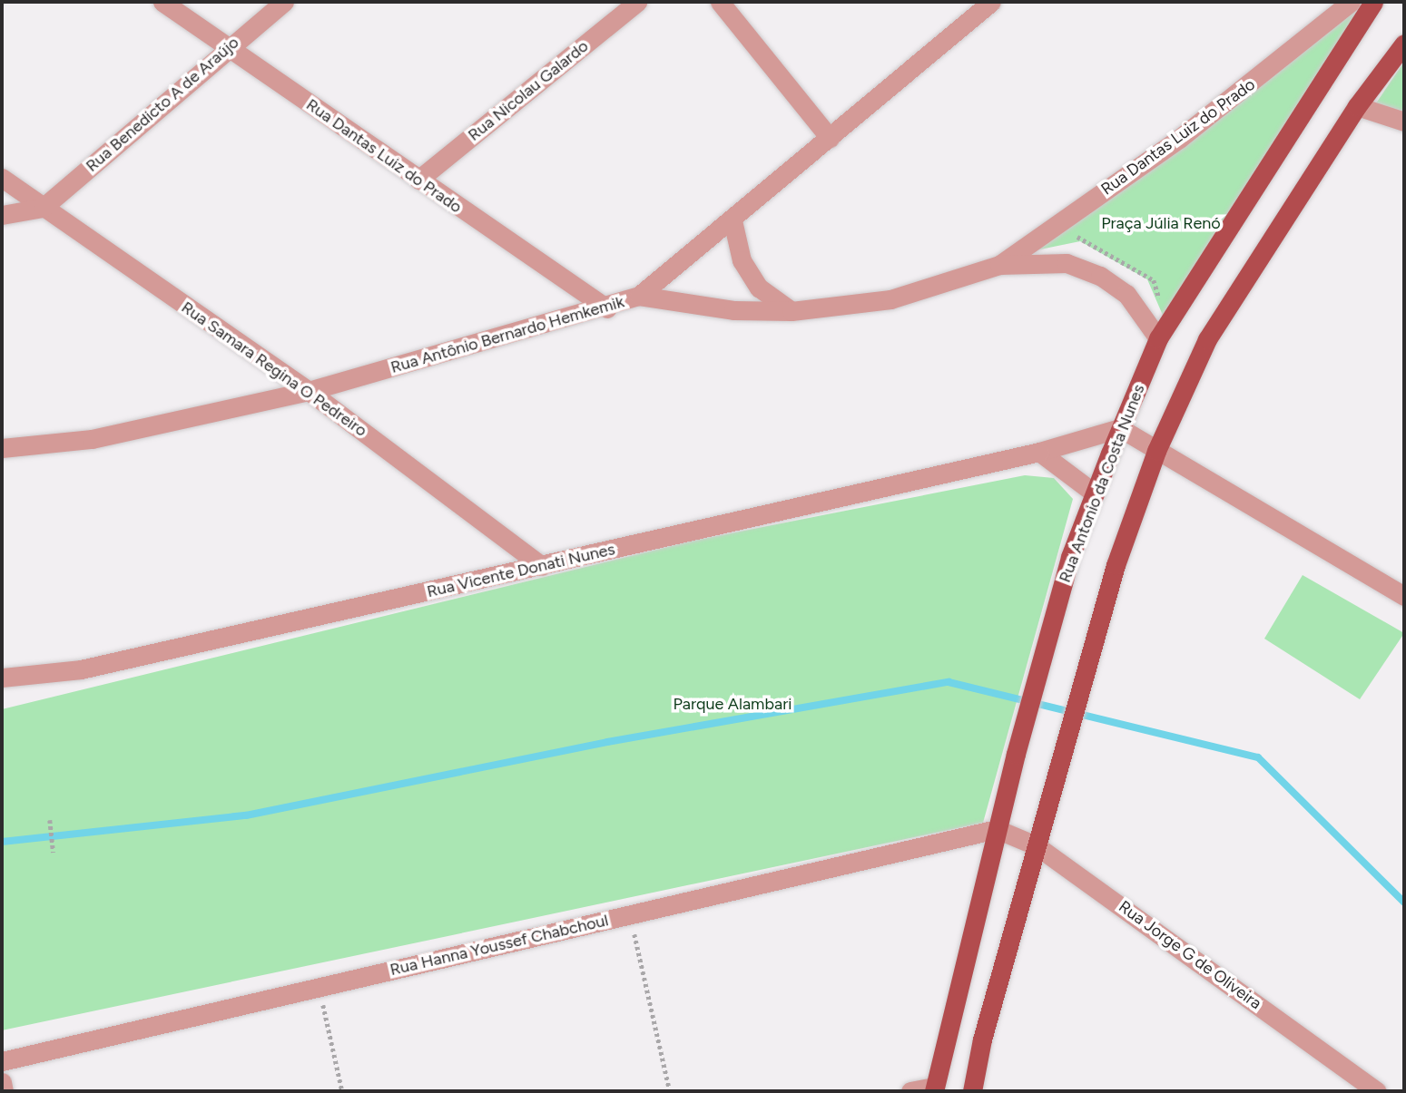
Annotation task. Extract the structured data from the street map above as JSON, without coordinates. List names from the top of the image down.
{
  "streets": {
    "main road": ["Rua Antonio da Costa Nunes"],
    "street": [
      "Rua Nicolau Galardo",
      "Rua Benedicto A de Araújo",
      "Rua Dantas Luiz do Prado",
      "Rua Antônio Bernardo Hemkemik",
      "Rua Samara Regina O Pedreiro",
      "Rua Vicente Donati Nunes",
      "Rua Hanna Youssef Chabchoul",
      "Rua Jorge G de Oliveira"
    ]
  },
  "crossings": [
    ["Rua Nicolau Galardo", "Rua Dantas Luiz do Prado"],
    ["Rua Benedicto A de Araújo", "Rua Dantas Luiz do Prado"],
    ["Rua Benedicto A de Araújo", "Rua Samara Regina O Pedreiro"],
    ["Rua Dantas Luiz do Prado", "Rua Antônio Bernardo Hemkemik"],
    ["Rua Dantas Luiz do Prado", "Rua Antonio da Costa Nunes"],
    ["Rua Antônio Bernardo Hemkemik", "Rua Samara Regina O Pedreiro"],
    ["Rua Samara Regina O Pedreiro", "Rua Vicente Donati Nunes"],
    ["Rua Antonio da Costa Nunes", "Rua Vicente Donati Nunes"],
    ["Rua Antonio da Costa Nunes", "Rua Hanna Youssef Chabchoul"],
    ["Rua Antonio da Costa Nunes", "Rua Jorge G de Oliveira"],
    ["Rua Hanna Youssef Chabchoul", "Rua Jorge G de Oliveira"]
  ],
  "parks": ["Praça Júlia Renó", "Parque Alambari"]
}
